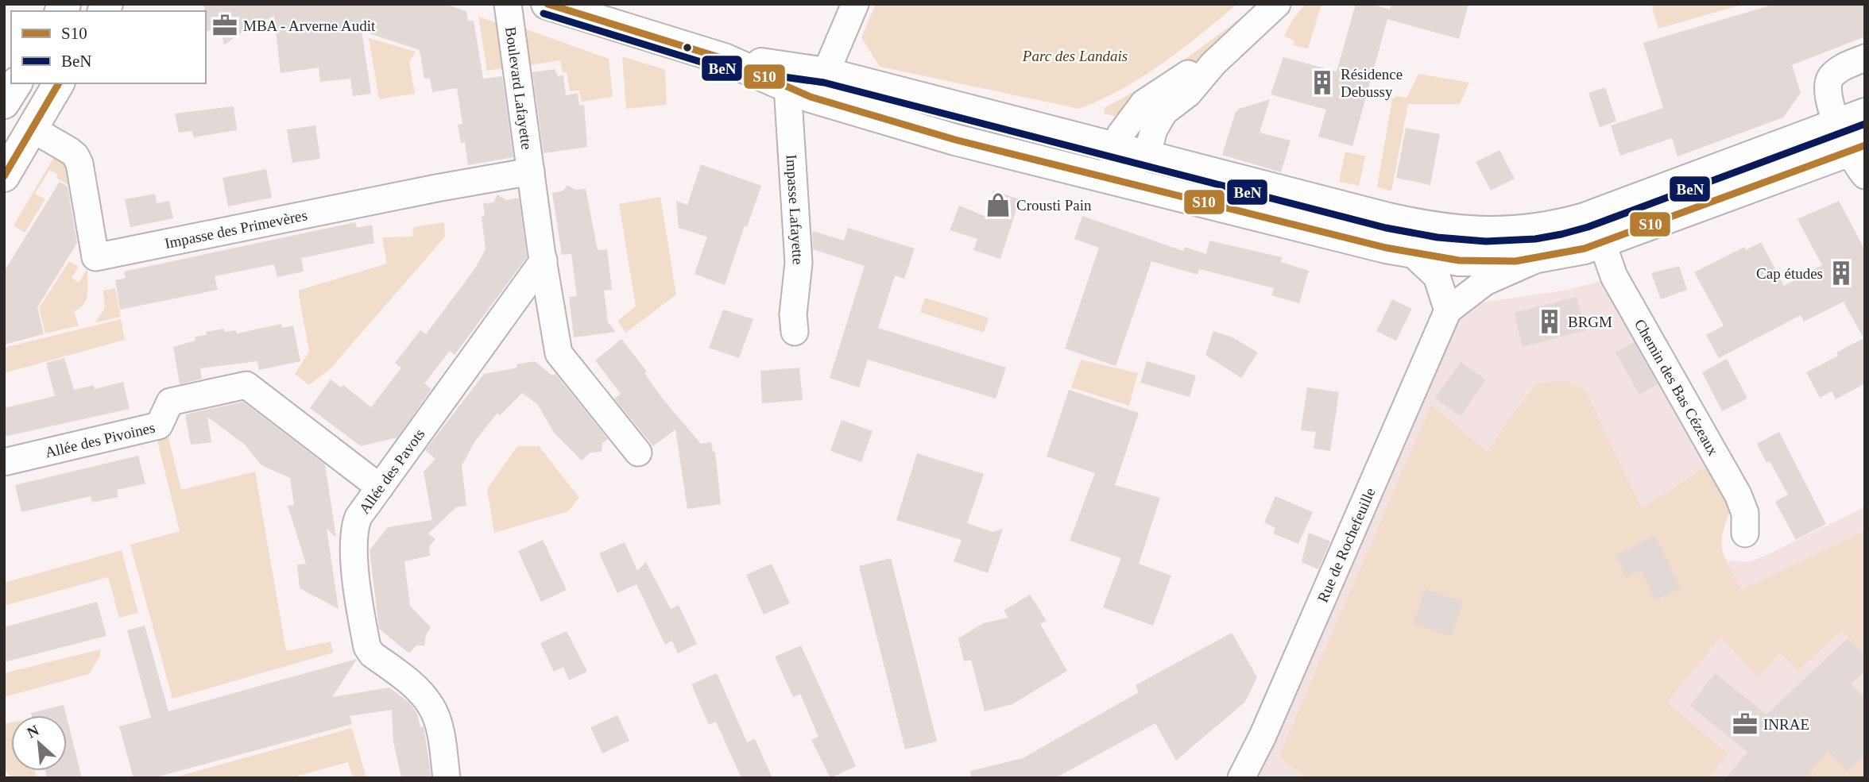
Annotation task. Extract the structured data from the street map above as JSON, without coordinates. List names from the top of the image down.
{
  "streets": {
    "street": [
      "Boulevard Lafayette",
      "Impasse Lafayette",
      "Impasse des Primevères",
      "Chemin des Bas Cézeaux",
      "Allée des Pivoines",
      "Allée des Pavots",
      "Rue de Rochefeuille"
    ]
  },
  "crossings": [
    ["Boulevard Lafayette", "Impasse des Primevères"],
    ["Allée des Pivoines", "Allée des Pavots"]
  ],
  "parks": ["Parc des Landais"],
  "places": {
    "office": ["MBA - Arverne Audit", "INRAE"],
    "building": ["Résidence Debussy", "Cap études", "BRGM"],
    "shop": ["Crousti Pain"]
  },
  "lines": ["transit line S10", "transit line BeN"],
  "legend": ["S10", "BeN"],
  "north": "top left"
}
